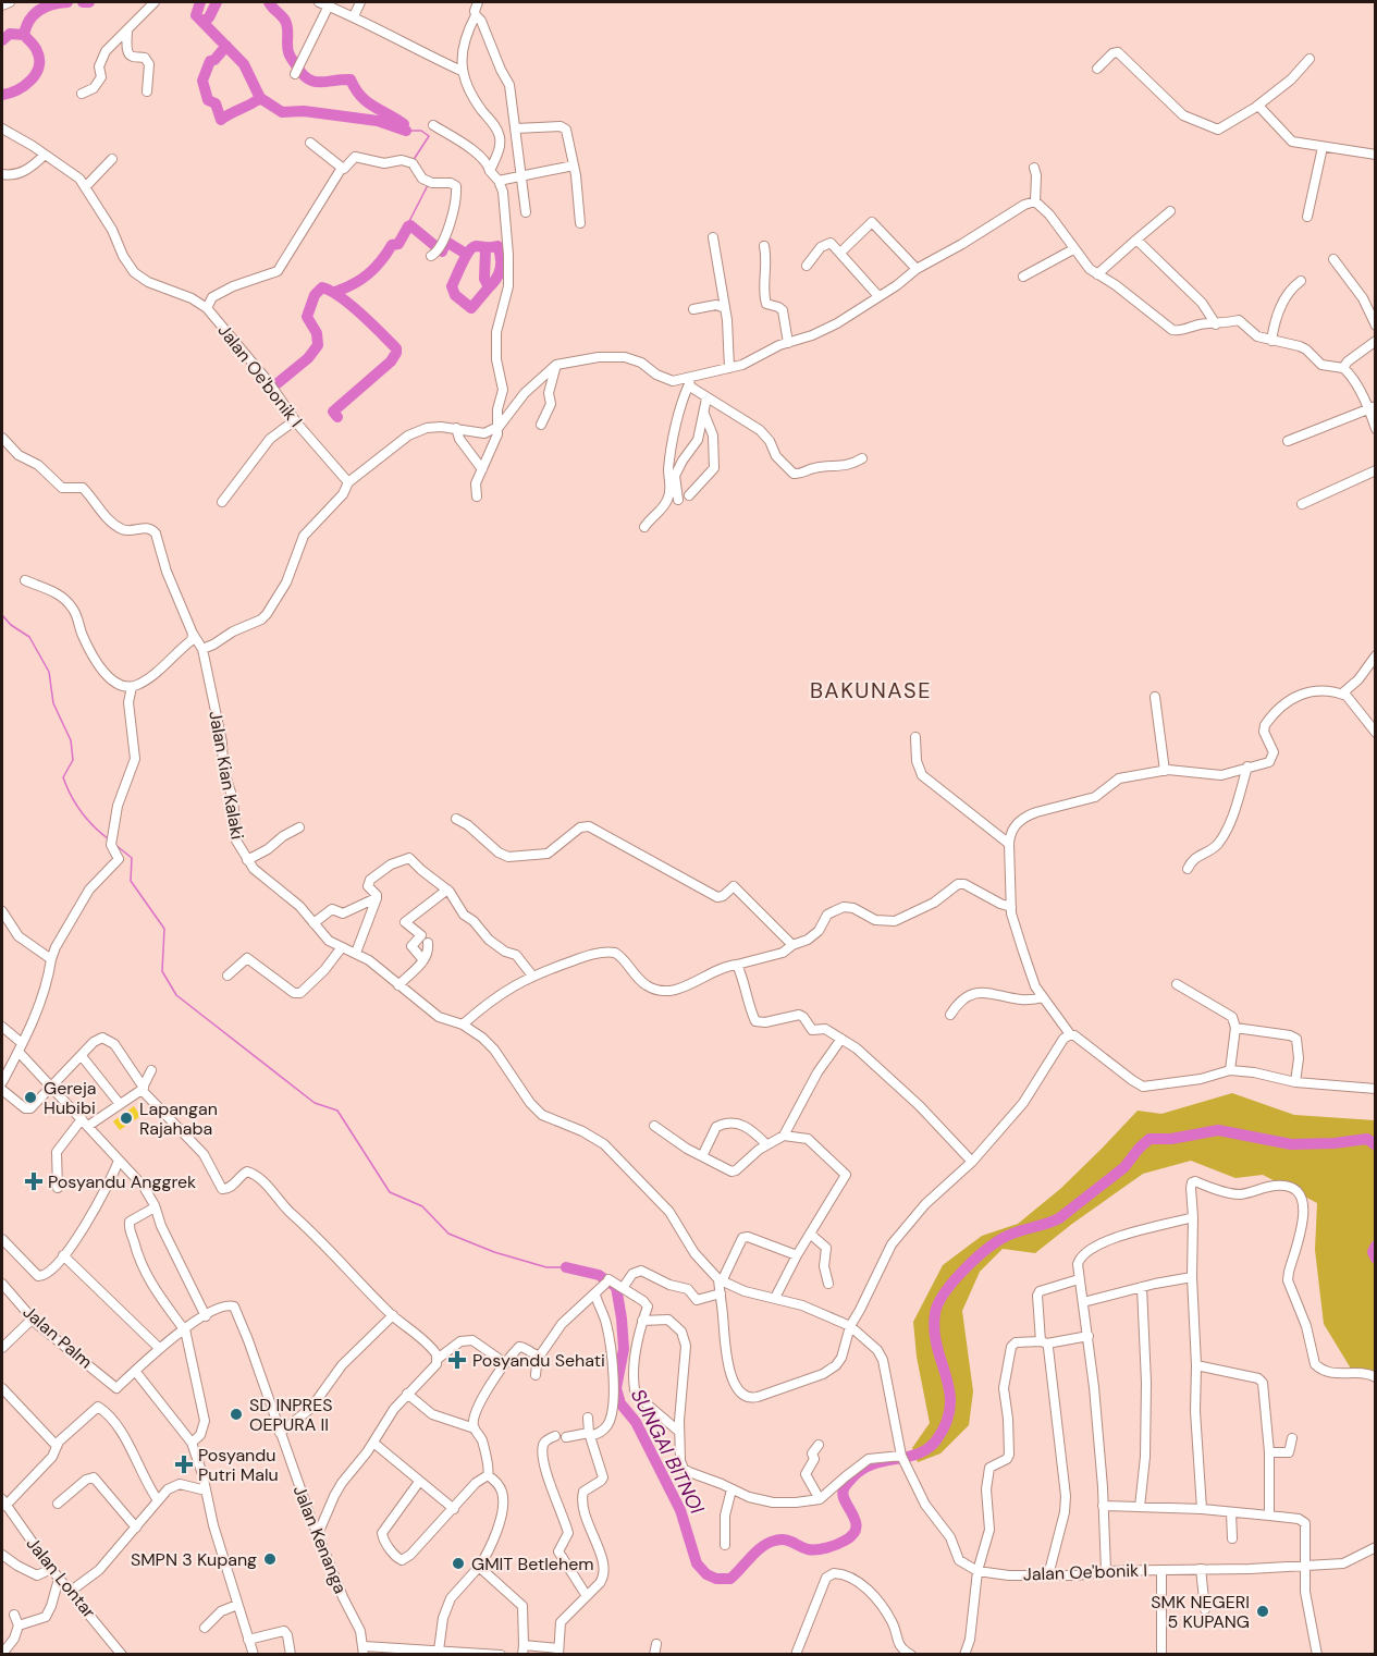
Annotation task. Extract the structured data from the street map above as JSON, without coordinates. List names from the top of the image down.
{
  "streets": {
    "street": [
      "Jalan Oe'bonik I",
      "Jalan Kian Kalaki",
      "Jalan Palm",
      "Jalan Kenanga",
      "Jalan Lontar"
    ]
  },
  "crossings": [
    ["Jalan Palm", "Jalan Kenanga"]
  ],
  "districts": ["BAKUNASE"],
  "water": ["SUNGAI BITNOI"],
  "places": {
    "other": [
      "Gereja Hubibi",
      "Lapangan Rajahaba",
      "SD INPRES OEPURA II",
      "SMPN 3 Kupang",
      "GMIT Betlehem",
      "SMK NEGERI 5 KUPANG"
    ],
    "health": ["Posyandu Anggrek", "Posyandu Sehati", "Posyandu Putri Malu"]
  }
}
